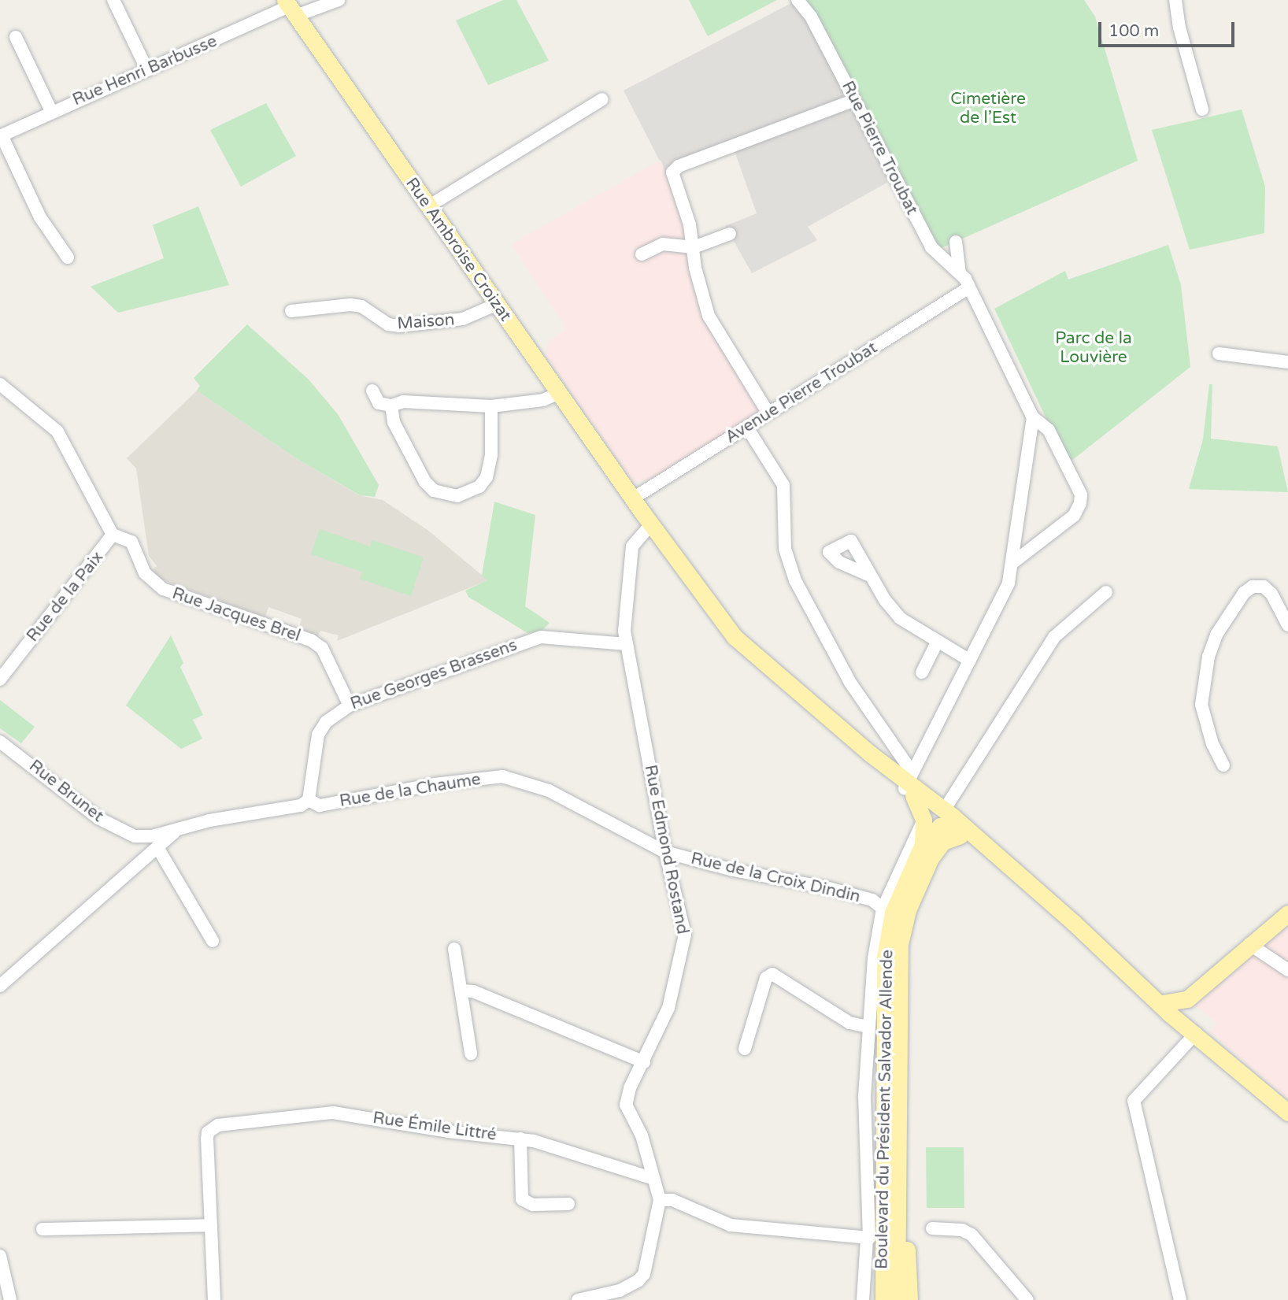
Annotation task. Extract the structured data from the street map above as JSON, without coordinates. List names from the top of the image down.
{
  "streets": {
    "main road": ["Rue Ambroise Croizat", "Boulevard du Président Salvador Allende"],
    "street": [
      "Rue Henri Barbusse",
      "Rue Pierre Troubat",
      "Maison",
      "Avenue Pierre Troubat",
      "Rue de la Paix",
      "Rue Jacques Brel",
      "Rue Georges Brassens",
      "Rue de la Chaume",
      "Rue Brunet",
      "Rue Edmond Rostand",
      "Rue de la Croix Dindin",
      "Rue Émile Littré"
    ]
  },
  "crossings": [
    ["Rue Henri Barbusse", "Rue Ambroise Croizat"],
    ["Rue Pierre Troubat", "Avenue Pierre Troubat"],
    ["Rue Ambroise Croizat", "Maison"],
    ["Rue Ambroise Croizat", "Avenue Pierre Troubat"],
    ["Rue Ambroise Croizat", "Rue Edmond Rostand"],
    ["Rue Ambroise Croizat", "Boulevard du Président Salvador Allende"],
    ["Rue de la Paix", "Rue Jacques Brel"],
    ["Rue Jacques Brel", "Rue Georges Brassens"],
    ["Rue Georges Brassens", "Rue de la Chaume"],
    ["Rue Georges Brassens", "Rue Edmond Rostand"],
    ["Rue de la Chaume", "Rue Brunet"],
    ["Rue de la Chaume", "Rue Edmond Rostand"],
    ["Rue de la Chaume", "Rue de la Croix Dindin"],
    ["Rue Edmond Rostand", "Rue de la Croix Dindin"],
    ["Rue Edmond Rostand", "Rue Émile Littré"]
  ],
  "parks": ["Cimetière de l’Est", "Parc de la Louvière"],
  "scale_bar": "100 m"
}
